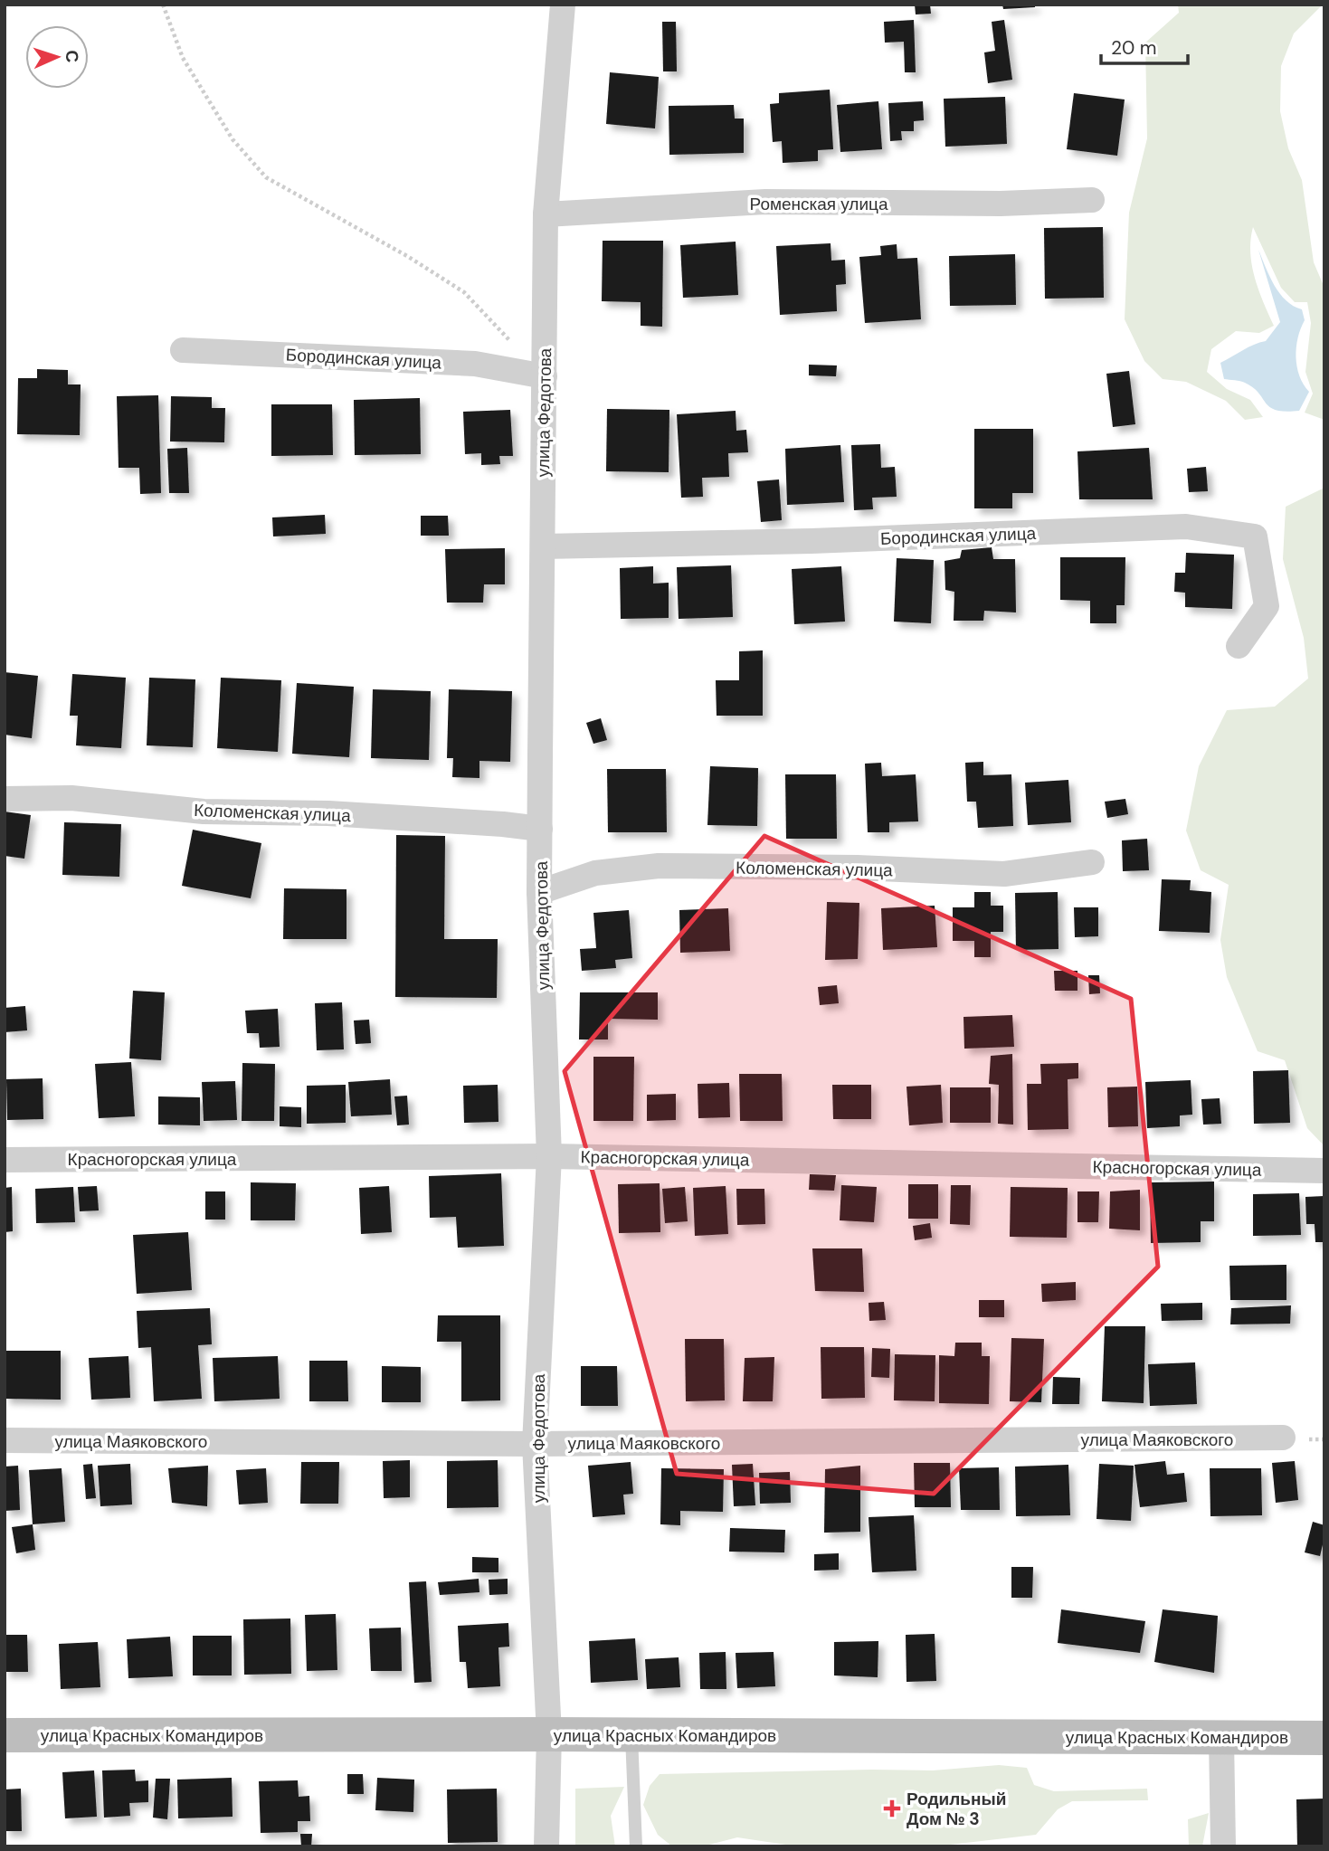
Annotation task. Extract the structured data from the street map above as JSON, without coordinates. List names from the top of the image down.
{
  "streets": {
    "street": [
      "Роменская улица",
      "Бородинская улица",
      "улица Федотова",
      "Коломенская улица",
      "Красногорская улица",
      "улица Маяковского",
      "улица Красных Командиров"
    ]
  },
  "crossings": [
    ["Роменская улица", "улица Федотова"],
    ["Бородинская улица", "улица Федотова"],
    ["улица Федотова", "Коломенская улица"],
    ["улица Федотова", "Красногорская улица"],
    ["улица Федотова", "улица Маяковского"],
    ["улица Федотова", "улица Красных Командиров"]
  ],
  "places": {
    "health": ["Родильный Дом № 3"]
  },
  "scale_bar": "20 m",
  "north": "right"
}
